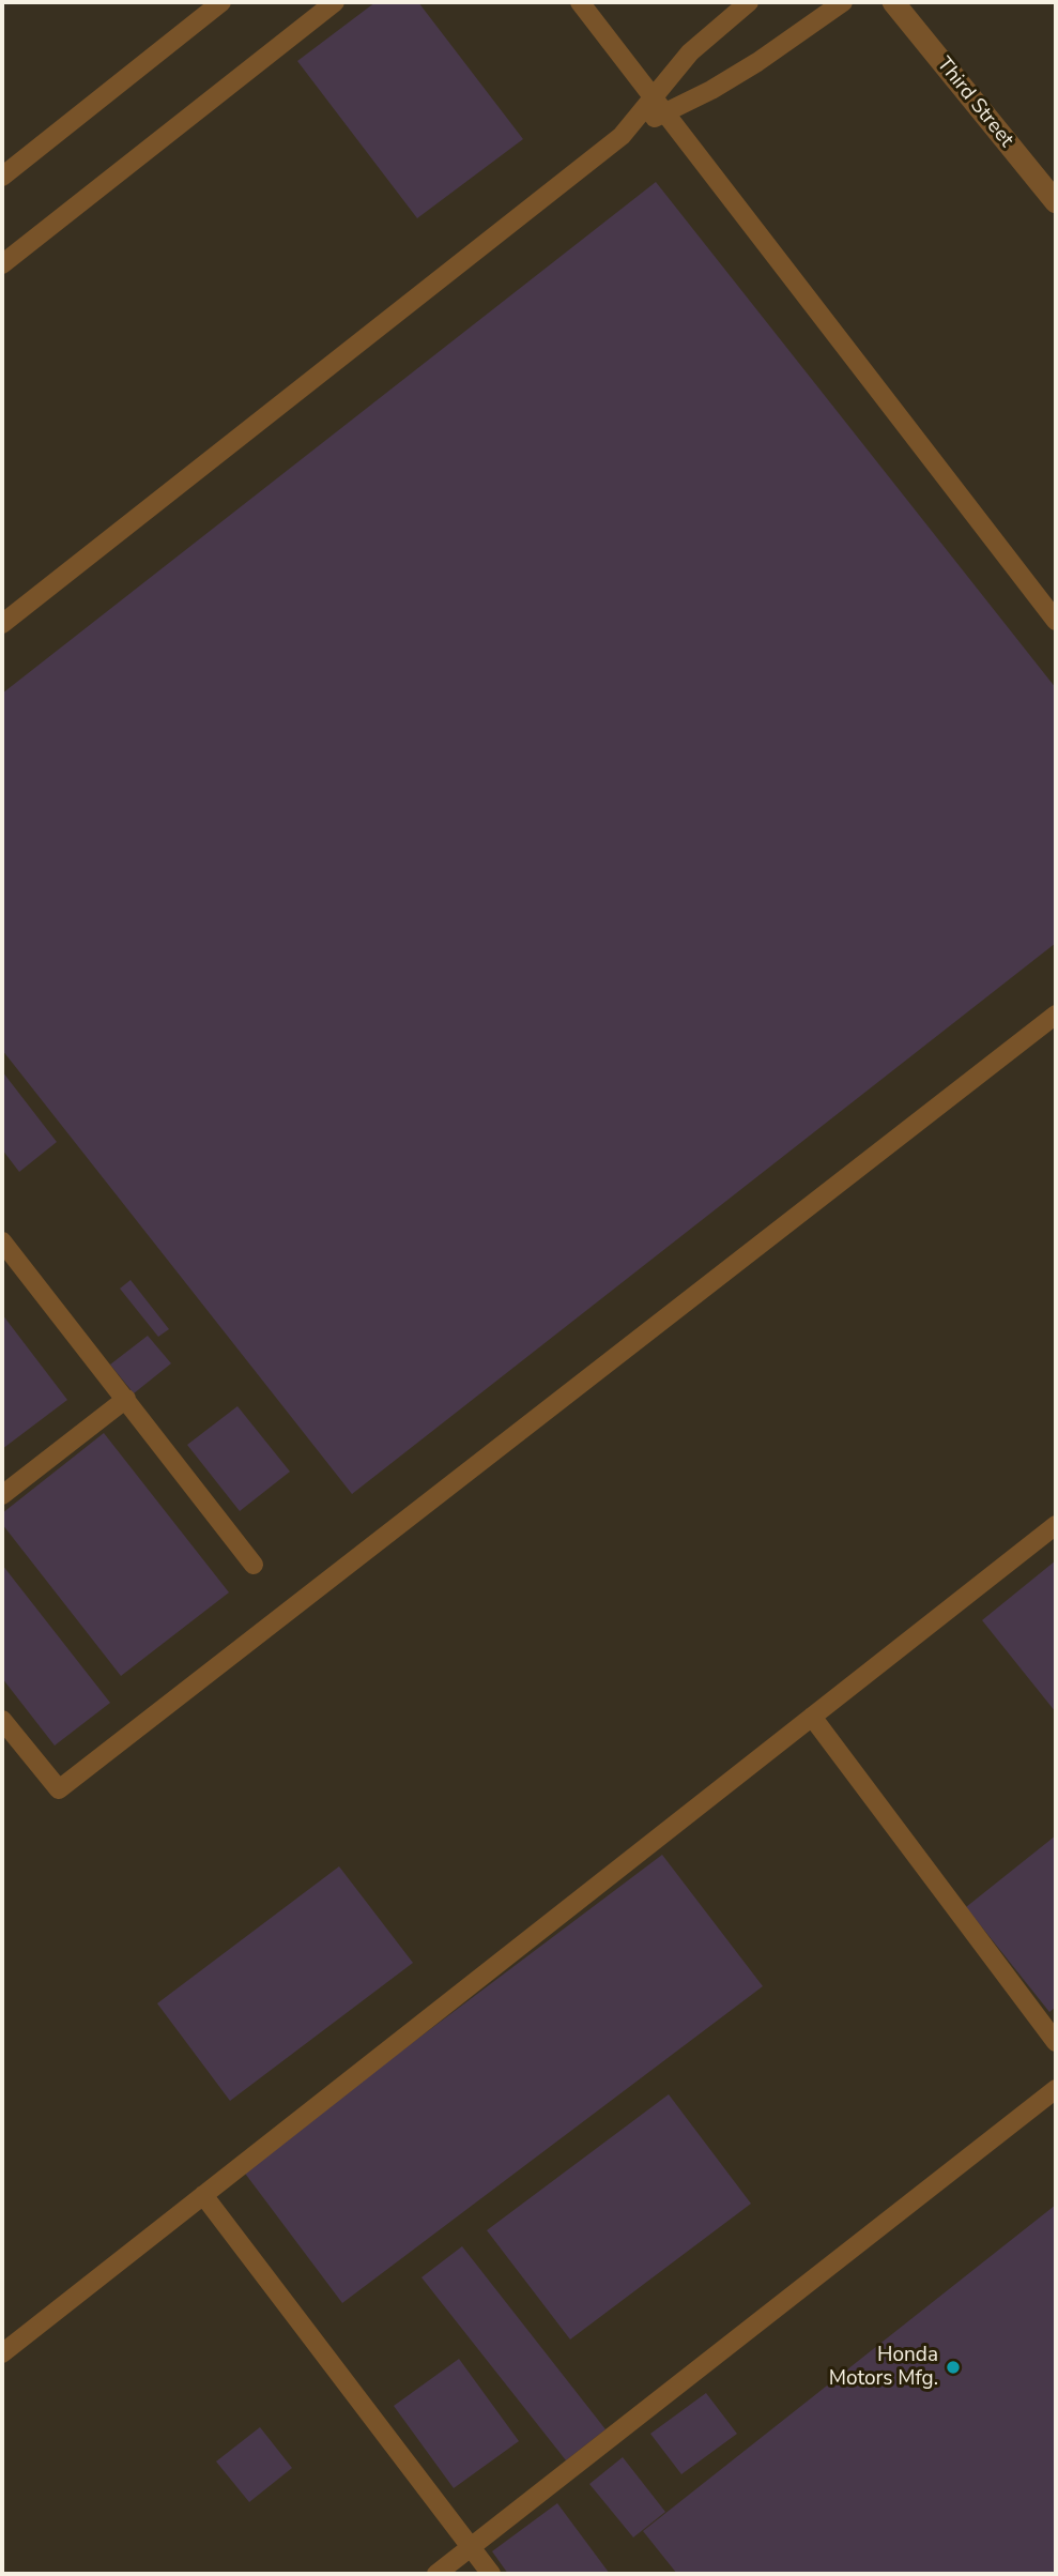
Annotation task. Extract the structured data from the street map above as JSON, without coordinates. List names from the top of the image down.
{
  "streets": {
    "street": ["Third Street"]
  },
  "places": ["Honda Motors Mfg."]
}
